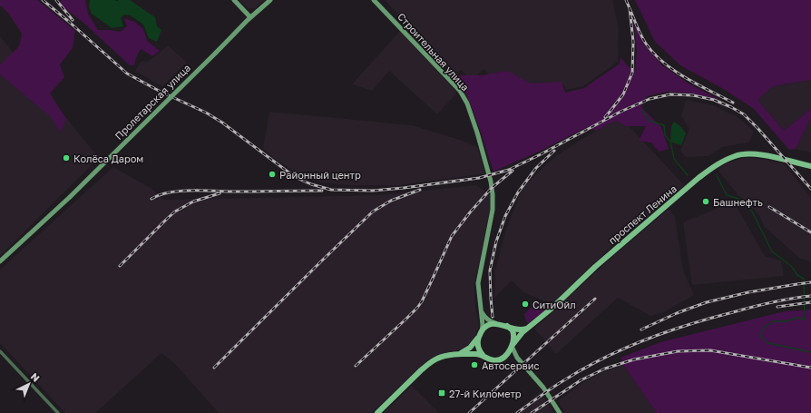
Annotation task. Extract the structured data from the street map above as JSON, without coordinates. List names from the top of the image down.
{
  "streets": {
    "main road": ["проспект Ленина"],
    "street": ["Строительная улица", "Пролетарская улица"]
  },
  "crossings": [
    ["Строительная улица", "проспект Ленина"]
  ],
  "places": {
    "other": [
      "Колёса Даром",
      "Районный центр",
      "Башнефть",
      "СитиОйл",
      "Автосервис"
    ],
    "transit": ["27-й Километр"]
  },
  "north": "top right"
}
